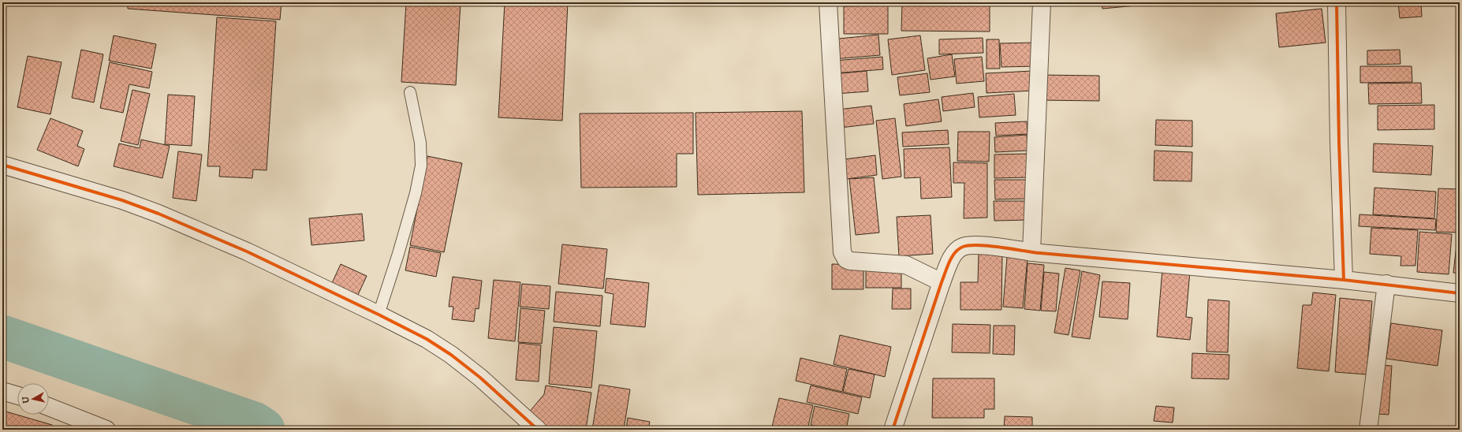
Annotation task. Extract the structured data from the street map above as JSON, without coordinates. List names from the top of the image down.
{
  "north": "left"
}
